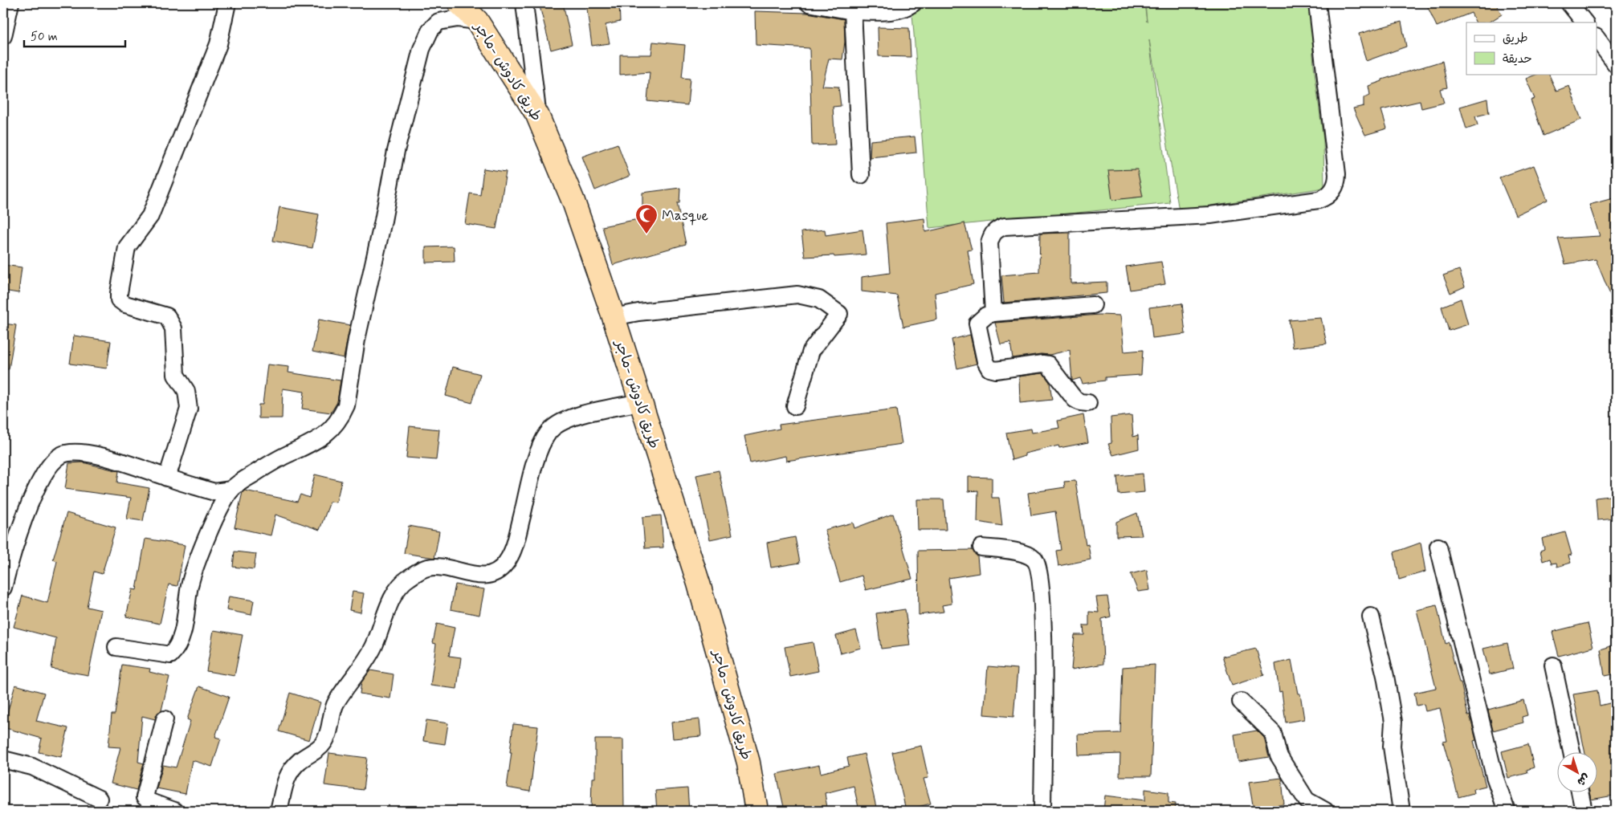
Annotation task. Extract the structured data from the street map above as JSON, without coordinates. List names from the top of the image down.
{
  "streets": {
    "highway": ["طريق كادوش -ماجر"]
  },
  "places": {
    "mosque": ["Masque"]
  },
  "legend": ["طريق", "حديقة"],
  "scale_bar": "50 m",
  "north": "bottom right"
}
